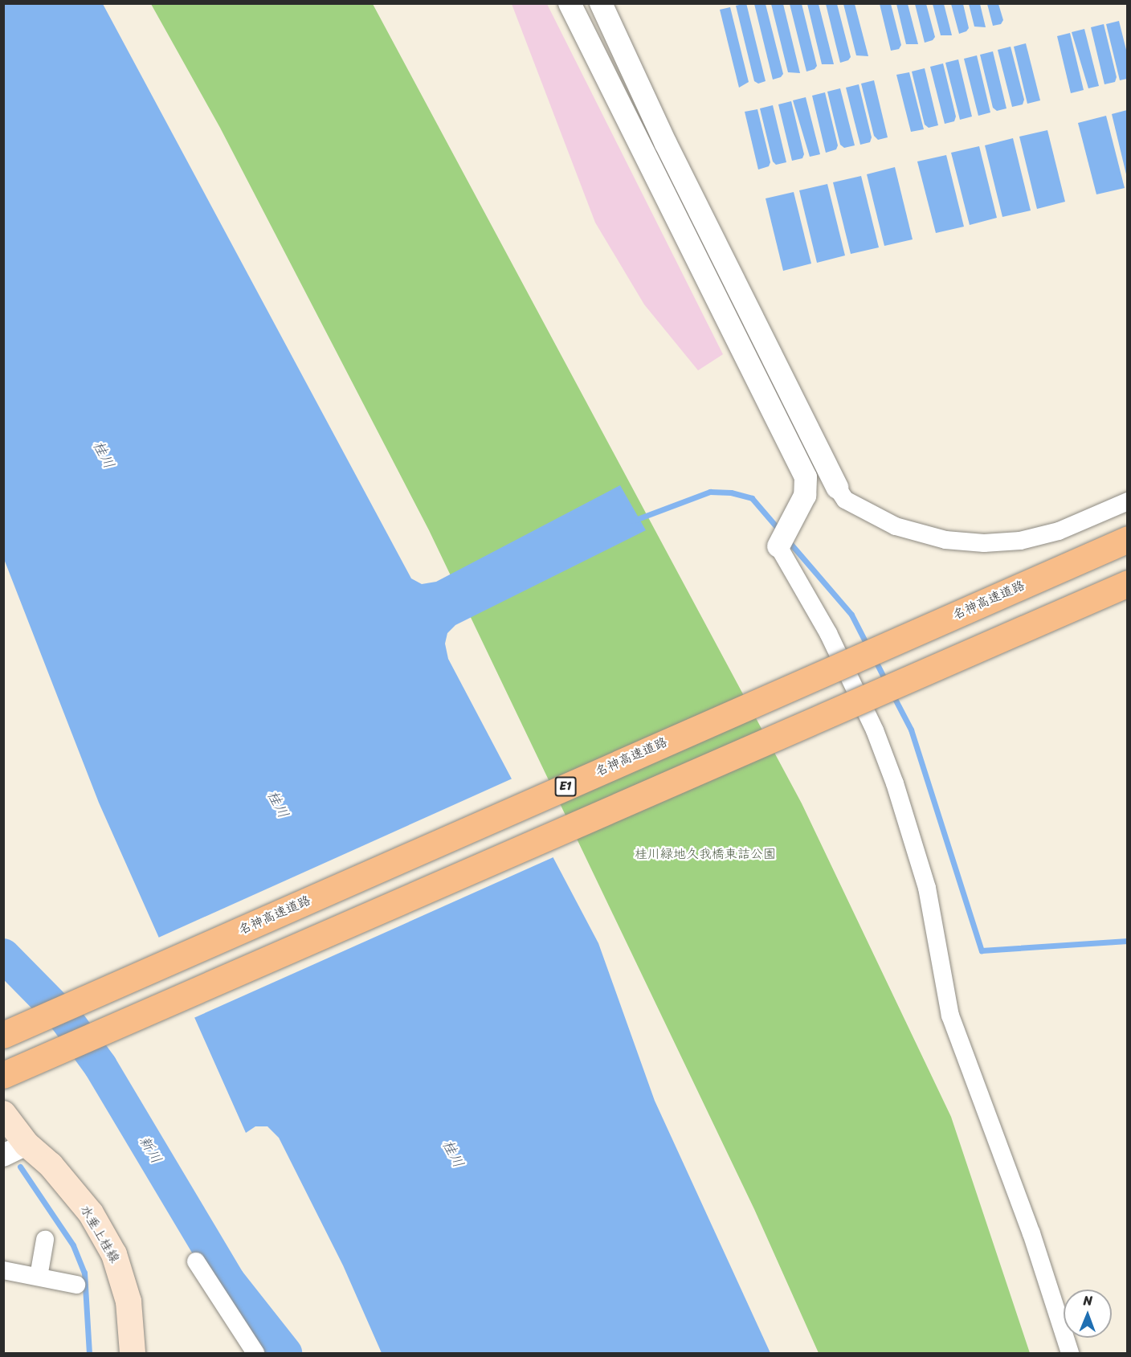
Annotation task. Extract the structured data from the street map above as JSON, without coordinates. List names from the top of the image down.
{
  "streets": {
    "highway": ["名神高速道路", "E1"],
    "main road": ["水垂上桂線"]
  },
  "water": ["桂川", "新川"],
  "parks": ["桂川緑地久我橋東詰公園"],
  "north": "top"
}
